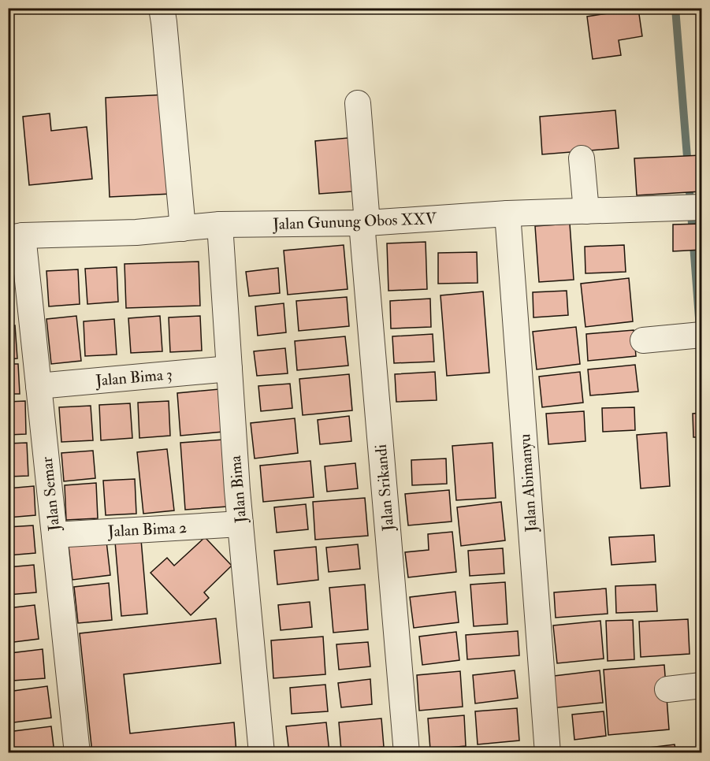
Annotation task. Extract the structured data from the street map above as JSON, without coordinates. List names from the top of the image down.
{
  "streets": {
    "street": [
      "Jalan Gunung Obos XXV",
      "Jalan Bima 3",
      "Jalan Abimanyu",
      "Jalan Srikandi",
      "Jalan Bima",
      "Jalan Semar",
      "Jalan Bima 2"
    ]
  },
  "crossings": [
    ["Jalan Gunung Obos XXV", "Jalan Abimanyu"],
    ["Jalan Gunung Obos XXV", "Jalan Srikandi"],
    ["Jalan Gunung Obos XXV", "Jalan Bima"],
    ["Jalan Gunung Obos XXV", "Jalan Semar"],
    ["Jalan Bima 3", "Jalan Bima"],
    ["Jalan Bima 3", "Jalan Semar"],
    ["Jalan Bima", "Jalan Bima 2"],
    ["Jalan Semar", "Jalan Bima 2"]
  ]
}
